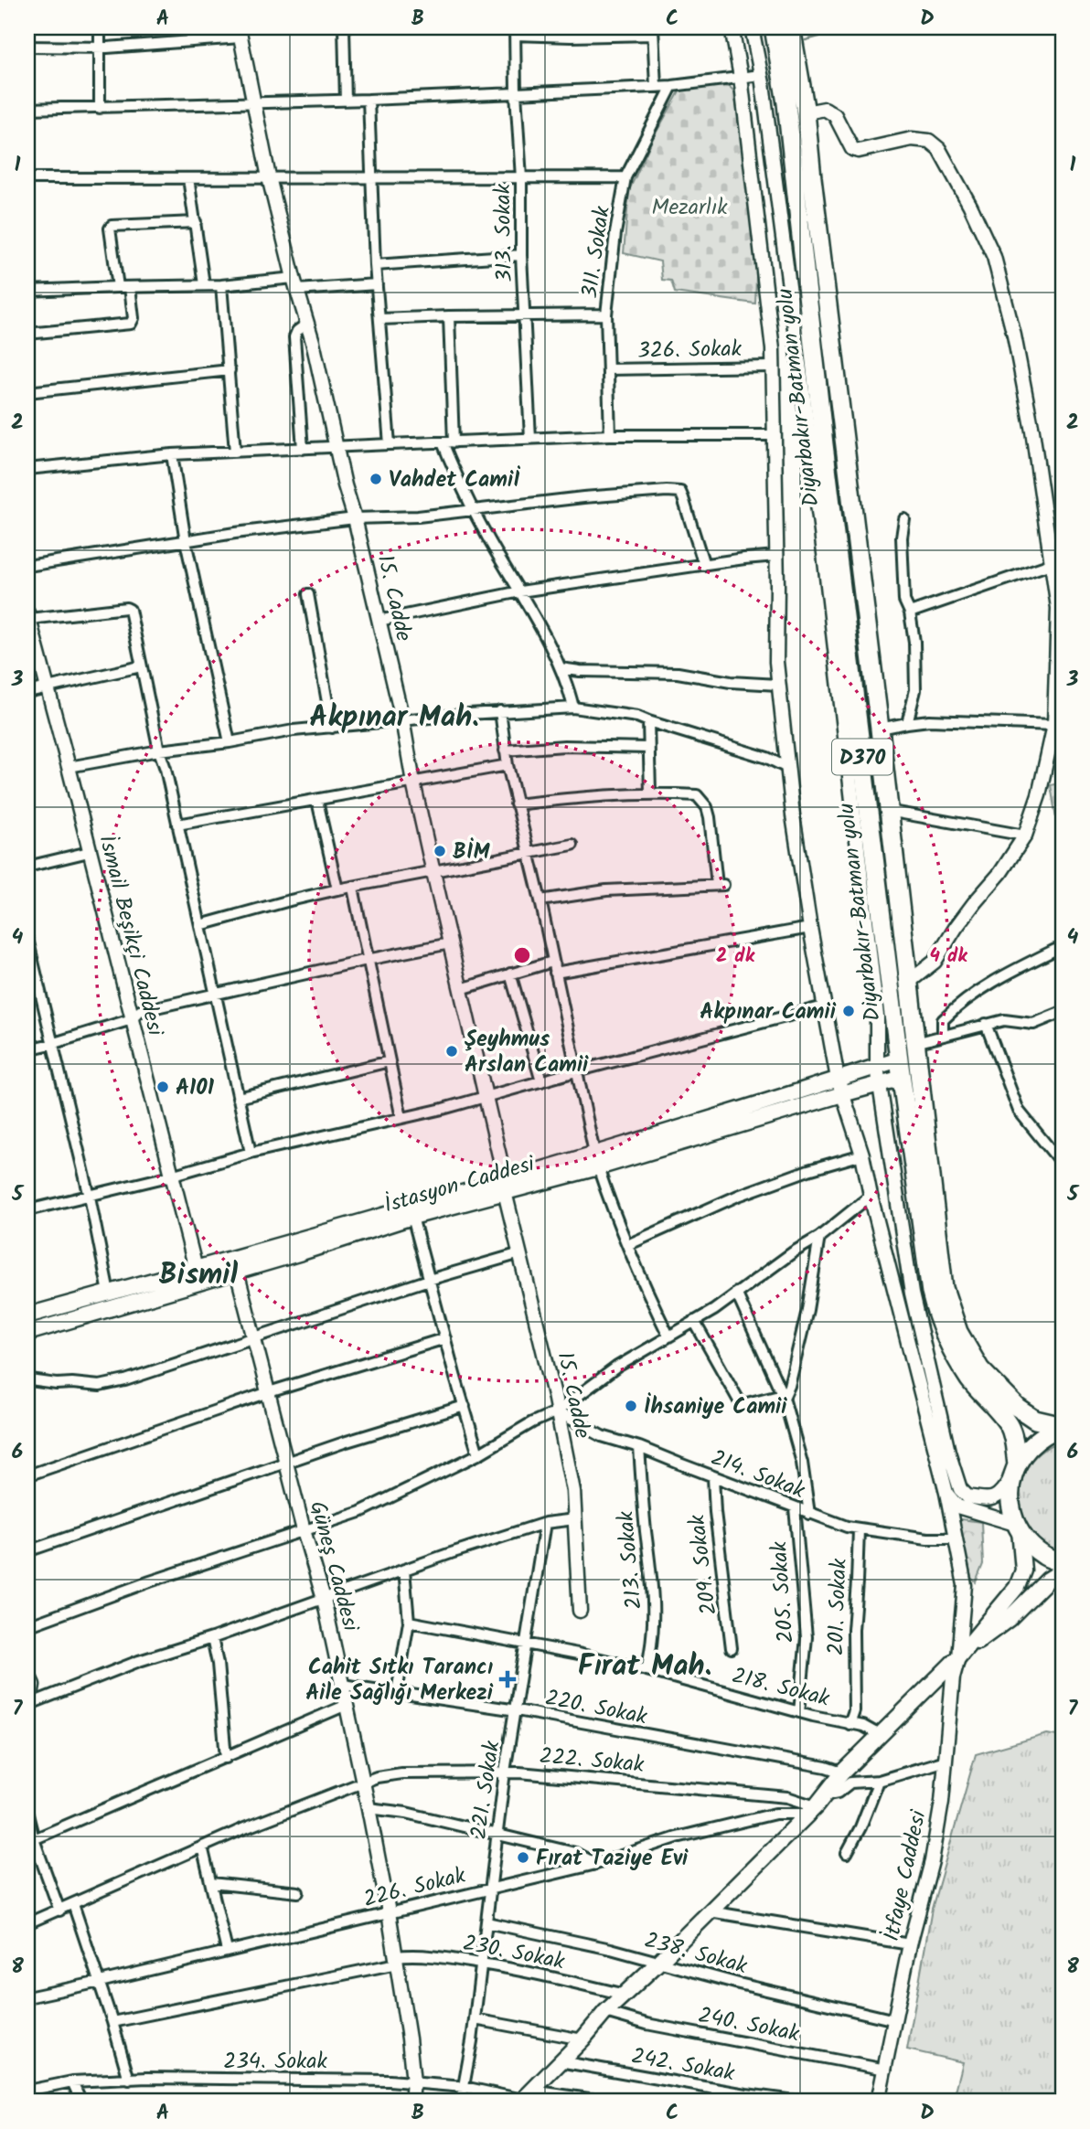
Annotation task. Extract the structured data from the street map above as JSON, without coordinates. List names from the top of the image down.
{
  "streets": {
    "highway": ["Diyarbakır-Batman yolu", "D370"],
    "main road": ["İstasyon Caddesi"],
    "street": [
      "313. Sokak",
      "311. Sokak",
      "326. Sokak",
      "15. Cadde",
      "İsmail Beşikçi Caddesi",
      "214. Sokak",
      "213. Sokak",
      "209. Sokak",
      "Güneş Caddesi",
      "205. Sokak",
      "201. Sokak",
      "218. Sokak",
      "220. Sokak",
      "222. Sokak",
      "221. Sokak",
      "İtfaye Caddesi",
      "226. Sokak",
      "230. Sokak",
      "238. Sokak",
      "240. Sokak",
      "234. Sokak",
      "242. Sokak"
    ]
  },
  "crossings": [
    ["311. Sokak", "326. Sokak"],
    ["326. Sokak", "İtfaye Caddesi"],
    ["Diyarbakır-Batman yolu", "İstasyon Caddesi"],
    ["15. Cadde", "İstasyon Caddesi"],
    ["15. Cadde", "214. Sokak"],
    ["İsmail Beşikçi Caddesi", "İstasyon Caddesi"],
    ["İstasyon Caddesi", "Güneş Caddesi"],
    ["İstasyon Caddesi", "İtfaye Caddesi"],
    ["214. Sokak", "213. Sokak"],
    ["214. Sokak", "209. Sokak"],
    ["214. Sokak", "205. Sokak"],
    ["214. Sokak", "201. Sokak"],
    ["214. Sokak", "İtfaye Caddesi"],
    ["213. Sokak", "218. Sokak"],
    ["Güneş Caddesi", "220. Sokak"],
    ["Güneş Caddesi", "222. Sokak"],
    ["Güneş Caddesi", "226. Sokak"],
    ["Güneş Caddesi", "230. Sokak"],
    ["Güneş Caddesi", "234. Sokak"],
    ["205. Sokak", "218. Sokak"],
    ["201. Sokak", "218. Sokak"],
    ["218. Sokak", "221. Sokak"],
    ["220. Sokak", "221. Sokak"],
    ["222. Sokak", "221. Sokak"],
    ["222. Sokak", "226. Sokak"],
    ["221. Sokak", "226. Sokak"],
    ["221. Sokak", "230. Sokak"],
    ["221. Sokak", "238. Sokak"],
    ["221. Sokak", "234. Sokak"],
    ["İtfaye Caddesi", "238. Sokak"],
    ["İtfaye Caddesi", "240. Sokak"]
  ],
  "districts": ["Akpınar Mah.", "Bismil", "Fırat Mah."],
  "parks": ["Mezarlık"],
  "places": {
    "other": [
      "Vahdet Camiİ",
      "BİM",
      "Akpınar Camii",
      "Şeyhmus Arslan Camii",
      "A101",
      "İhsaniye Camii",
      "Fırat Taziye Evi"
    ],
    "health": ["Cahit Sıtkı Tarancı Aile Sağlığı Merkezi"]
  },
  "grid": {
    "columns": [
      "A",
      "B",
      "C",
      "D"
    ],
    "rows": [
      "1",
      "2",
      "3",
      "4",
      "5",
      "6",
      "7",
      "8"
    ]
  },
  "rings": ["2 dk", "4 dk"]
}
